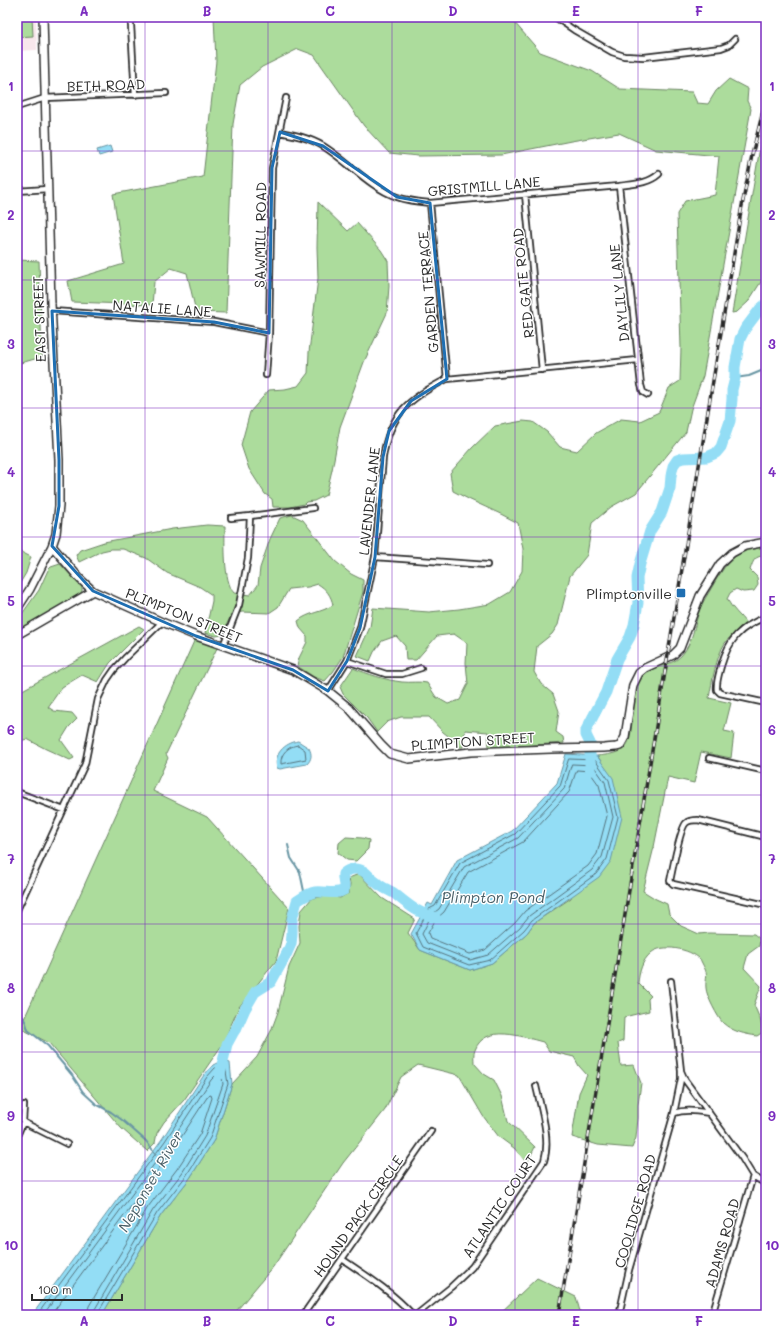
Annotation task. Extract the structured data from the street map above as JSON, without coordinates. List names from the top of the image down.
{
  "streets": {
    "street": [
      "BETH ROAD",
      "GRISTMILL LANE",
      "SAWMILL ROAD",
      "RED GATE ROAD",
      "GARDEN TERRACE",
      "DAYLILY LANE",
      "NATALIE LANE",
      "EAST STREET",
      "LAVENDER LANE",
      "PLIMPTON STREET",
      "ATLANTIC COURT",
      "COOLIDGE ROAD",
      "HOUND PACK CIRCLE",
      "ADAMS ROAD"
    ]
  },
  "crossings": [
    ["BETH ROAD", "EAST STREET"],
    ["GRISTMILL LANE", "SAWMILL ROAD"],
    ["GRISTMILL LANE", "RED GATE ROAD"],
    ["GRISTMILL LANE", "GARDEN TERRACE"],
    ["GRISTMILL LANE", "DAYLILY LANE"],
    ["SAWMILL ROAD", "NATALIE LANE"],
    ["RED GATE ROAD", "LAVENDER LANE"],
    ["GARDEN TERRACE", "LAVENDER LANE"],
    ["DAYLILY LANE", "LAVENDER LANE"],
    ["NATALIE LANE", "EAST STREET"],
    ["EAST STREET", "PLIMPTON STREET"],
    ["LAVENDER LANE", "PLIMPTON STREET"]
  ],
  "water": ["Plimpton Pond", "Neponset River"],
  "places": {
    "transit": ["Plimptonville"]
  },
  "scale_bar": "100 m",
  "grid": {
    "columns": [
      "A",
      "B",
      "C",
      "D",
      "E",
      "F"
    ],
    "rows": [
      "1",
      "2",
      "3",
      "4",
      "5",
      "6",
      "7",
      "8",
      "9",
      "10"
    ]
  }
}
